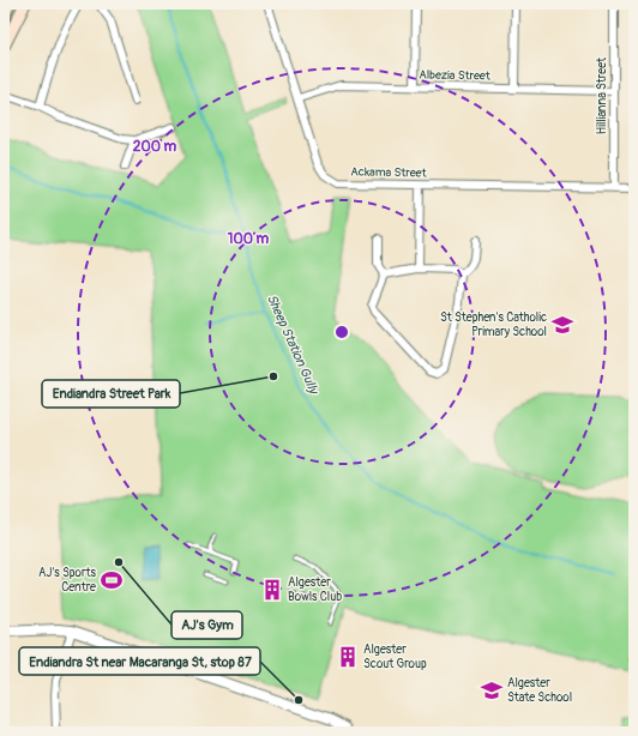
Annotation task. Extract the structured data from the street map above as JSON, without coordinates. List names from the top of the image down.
{
  "streets": {
    "street": ["Albezia Street", "Hillianna Street", "Ackama Street"]
  },
  "crossings": [
    ["Albezia Street", "Hillianna Street"],
    ["Albezia Street", "Ackama Street"],
    ["Hillianna Street", "Ackama Street"]
  ],
  "water": ["Sheep Station Gully"],
  "places": {
    "school or university": ["St Stephen's Catholic Primary School", "Algester State School"],
    "other": ["Endiandra Street Park", "AJ's Gym", "Endiandra St near Macaranga St, stop 87"],
    "sports": ["AJ's Sports Centre"],
    "building": ["Algester Bowls Club", "Algester Scout Group"]
  },
  "rings": ["200 m", "100 m"]
}
